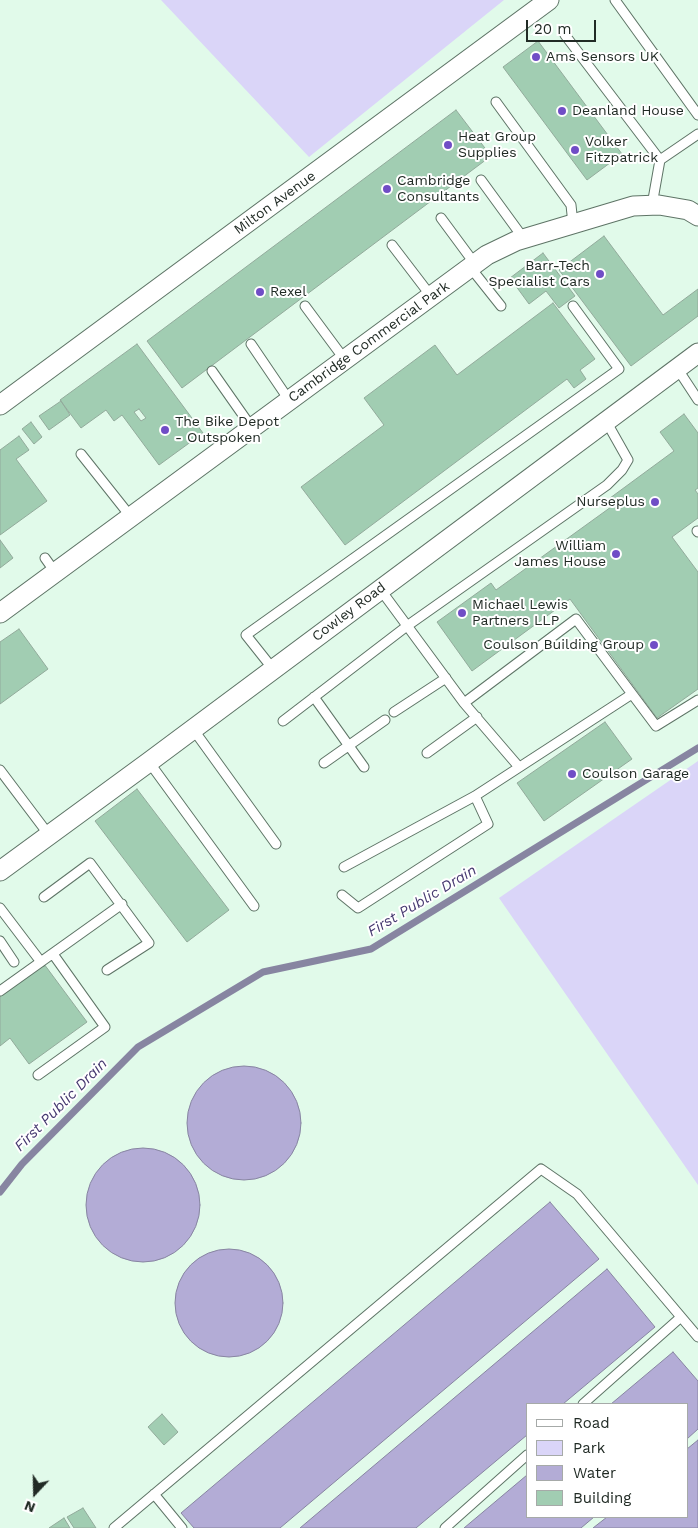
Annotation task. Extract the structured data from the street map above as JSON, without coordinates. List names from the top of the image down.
{
  "streets": {
    "street": ["Milton Avenue", "Cambridge Commercial Park", "Cowley Road"]
  },
  "water": ["First Public Drain"],
  "places": [
    "Ams Sensors UK",
    "Deanland House",
    "Heat Group Supplies",
    "Volker Fitzpatrick",
    "Cambridge Consultants",
    "Barr-Tech Specialist Cars",
    "Rexel",
    "The Bike Depot - Outspoken",
    "Nurseplus",
    "William James House",
    "Michael Lewis Partners LLP",
    "Coulson Building Group",
    "Coulson Garage"
  ],
  "legend": [
    "Road",
    "Park",
    "Water",
    "Building"
  ],
  "scale_bar": "20 m",
  "north": "bottom"
}
